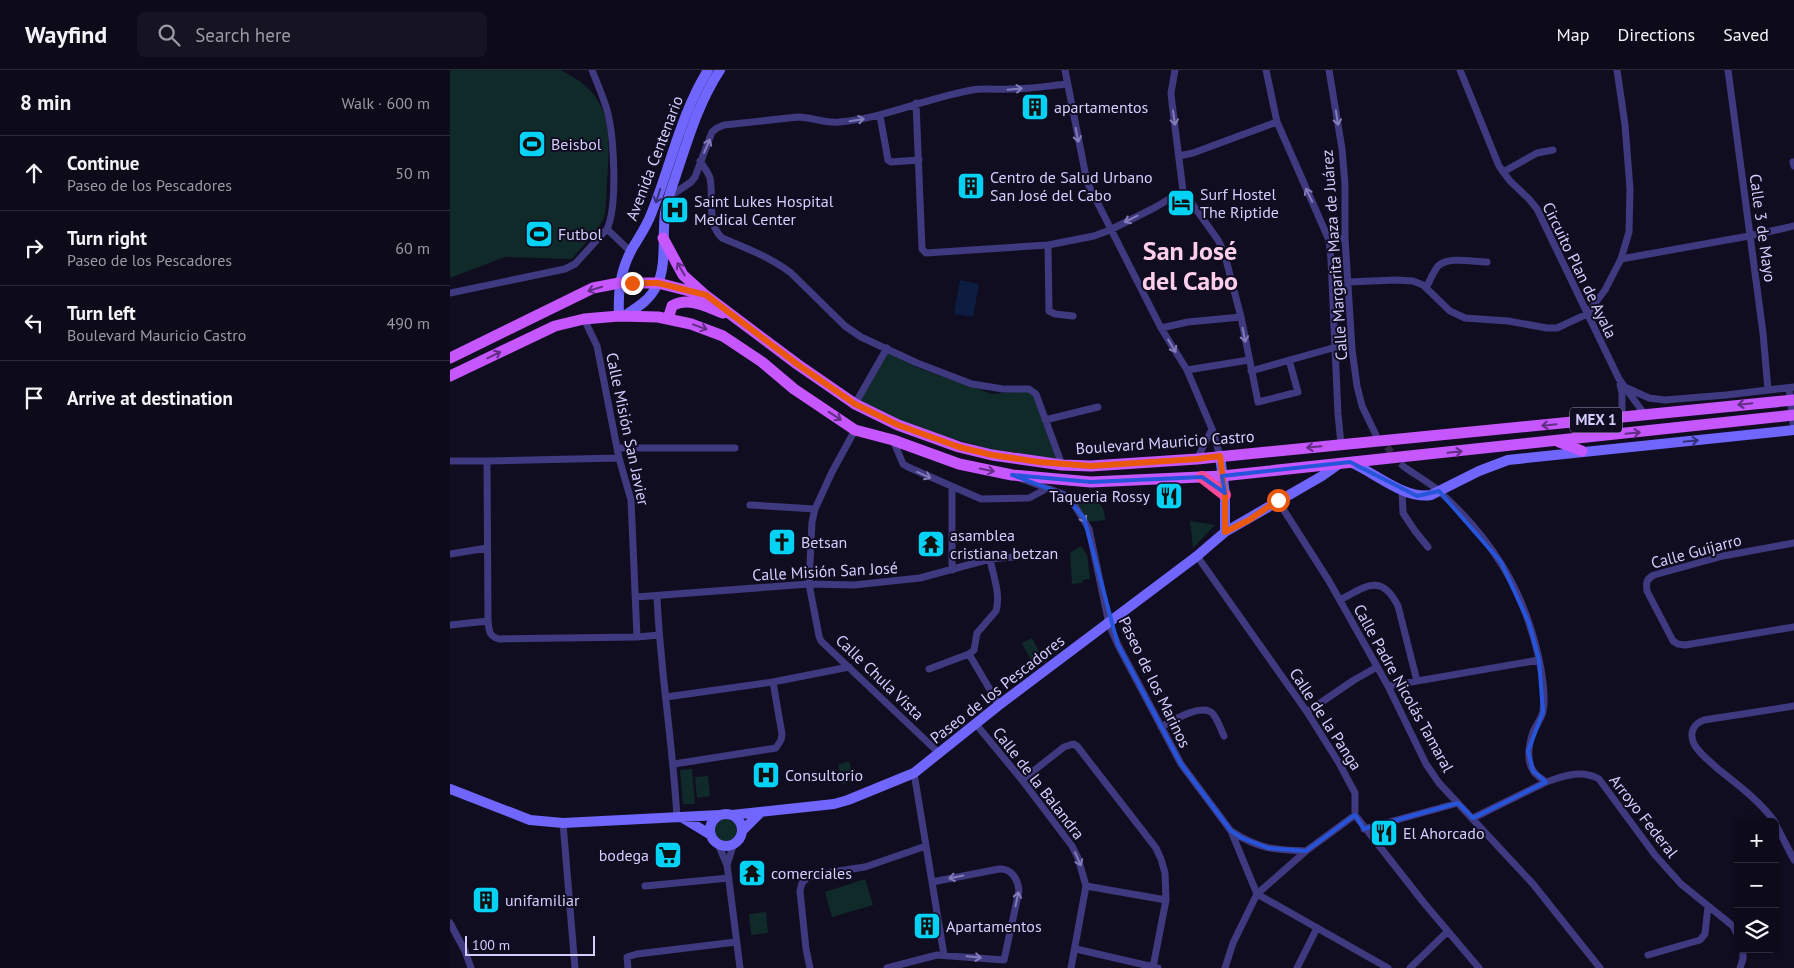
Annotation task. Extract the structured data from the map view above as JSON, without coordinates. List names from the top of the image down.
{
  "streets": {
    "main road": ["MEX 1", "Boulevard Mauricio Castro"],
    "street": [
      "Avenida Centenario",
      "Calle 3 de Mayo",
      "Calle Margarita Maza de Juárez",
      "Circuito Plan de Ayala",
      "Calle Misión San Javier",
      "Calle Guijarro",
      "Calle Misión San José",
      "Calle Chula Vista",
      "Paseo de los Marinos",
      "Calle Padre Nicolás Tamaral",
      "Paseo de los Pescadores",
      "Calle de la Panga",
      "Calle de la Balandra",
      "Arroyo Federal"
    ]
  },
  "crossings": [
    ["Avenida Centenario", "Boulevard Mauricio Castro"],
    ["Calle Margarita Maza de Juárez", "Boulevard Mauricio Castro"],
    ["Circuito Plan de Ayala", "Boulevard Mauricio Castro"],
    ["Calle Misión San Javier", "Boulevard Mauricio Castro"],
    ["Calle Misión San Javier", "Calle Misión San José"],
    ["Boulevard Mauricio Castro", "Calle Chula Vista"],
    ["Boulevard Mauricio Castro", "Paseo de los Marinos"],
    ["Boulevard Mauricio Castro", "Paseo de los Pescadores"],
    ["Calle Misión San José", "Calle Chula Vista"],
    ["Calle Chula Vista", "Paseo de los Pescadores"],
    ["Paseo de los Marinos", "Paseo de los Pescadores"],
    ["Calle Padre Nicolás Tamaral", "Paseo de los Pescadores"],
    ["Calle Padre Nicolás Tamaral", "Arroyo Federal"],
    ["Paseo de los Pescadores", "Calle de la Panga"],
    ["Paseo de los Pescadores", "Calle de la Balandra"]
  ],
  "one_way": ["Calle de la Balandra"],
  "districts": ["San José del Cabo"],
  "places": {
    "building": [
      "apartamentos",
      "Centro de Salud Urbano San José del Cabo",
      "unifamiliar",
      "Apartamentos"
    ],
    "sports": ["Beisbol", "Futbol"],
    "hotel": ["Surf Hostel The Riptide"],
    "hospital": ["Saint Lukes Hospital Medical Center", "Consultorio"],
    "restaurant": ["Taqueria Rossy", "El Ahorcado"],
    "church": ["Betsan"],
    "temple": ["asamblea cristiana betzan", "comerciales"],
    "supermarket": ["bodega"]
  },
  "scale_bar": "100 m",
  "page": {
    "header": "Wayfind",
    "search": "Search here",
    "nav": ["Map", "Directions", "Saved"],
    "heading": ["8 min", "Walk · 600 m"],
    "list": [
      ["Continue", "Paseo de los Pescadores", "50 m"],
      ["Turn right", "Paseo de los Pescadores", "60 m"],
      ["Turn left", "Boulevard Mauricio Castro", "490 m"],
      "Arrive at destination"
    ],
    "map_buttons": ["+", "−"],
    "scale": "100 m"
  }
}
